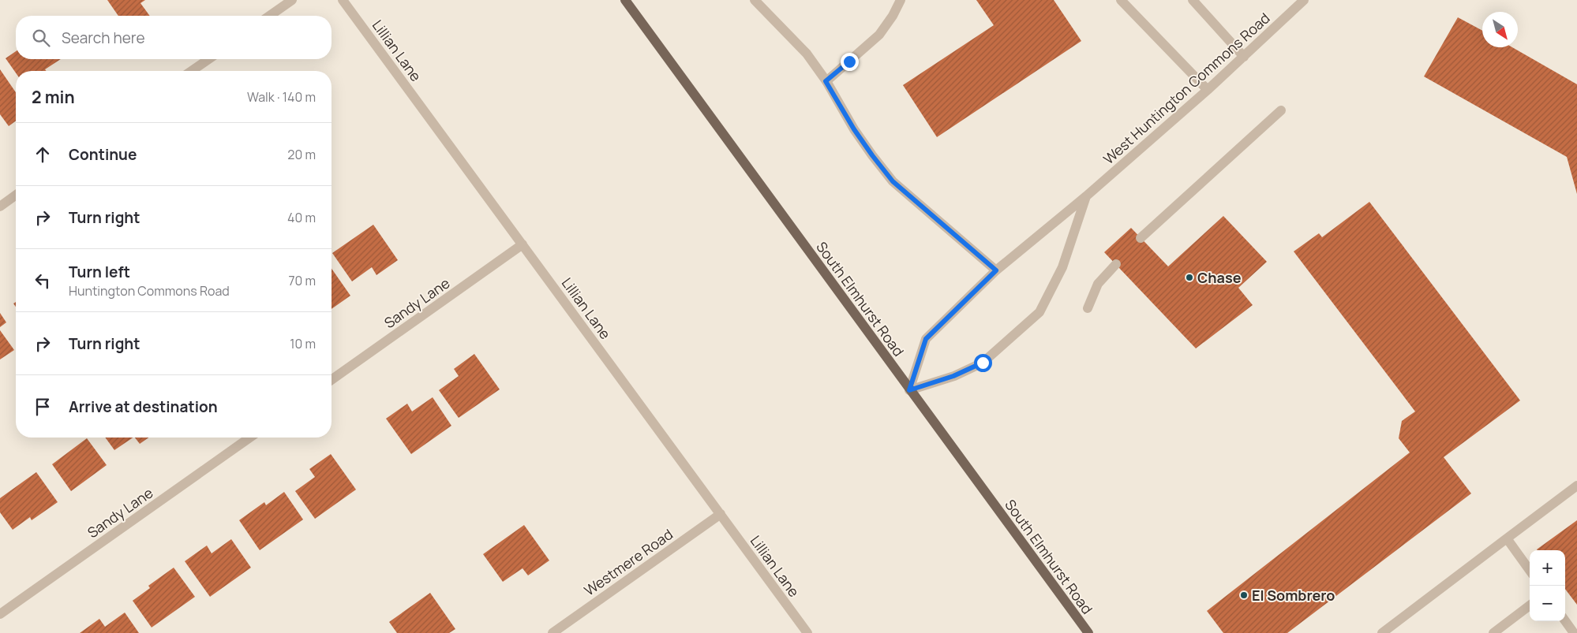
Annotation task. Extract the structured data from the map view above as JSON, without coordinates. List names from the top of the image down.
{
  "streets": {
    "main road": ["South Elmhurst Road"],
    "street": [
      "Lillian Lane",
      "West Huntington Commons Road",
      "Sandy Lane",
      "Westmere Road"
    ]
  },
  "crossings": [
    ["Lillian Lane", "Sandy Lane"],
    ["Lillian Lane", "Westmere Road"],
    ["West Huntington Commons Road", "South Elmhurst Road"]
  ],
  "places": ["Chase", "El Sombrero"],
  "north": "bottom right",
  "page": {
    "search": "Search here",
    "heading": ["2 min", "Walk · 140 m"],
    "list": [
      ["Continue", "20 m"],
      ["Turn right", "40 m"],
      ["Turn left", "Huntington Commons Road", "70 m"],
      ["Turn right", "10 m"],
      "Arrive at destination"
    ],
    "map_buttons": ["+", "−"]
  }
}
